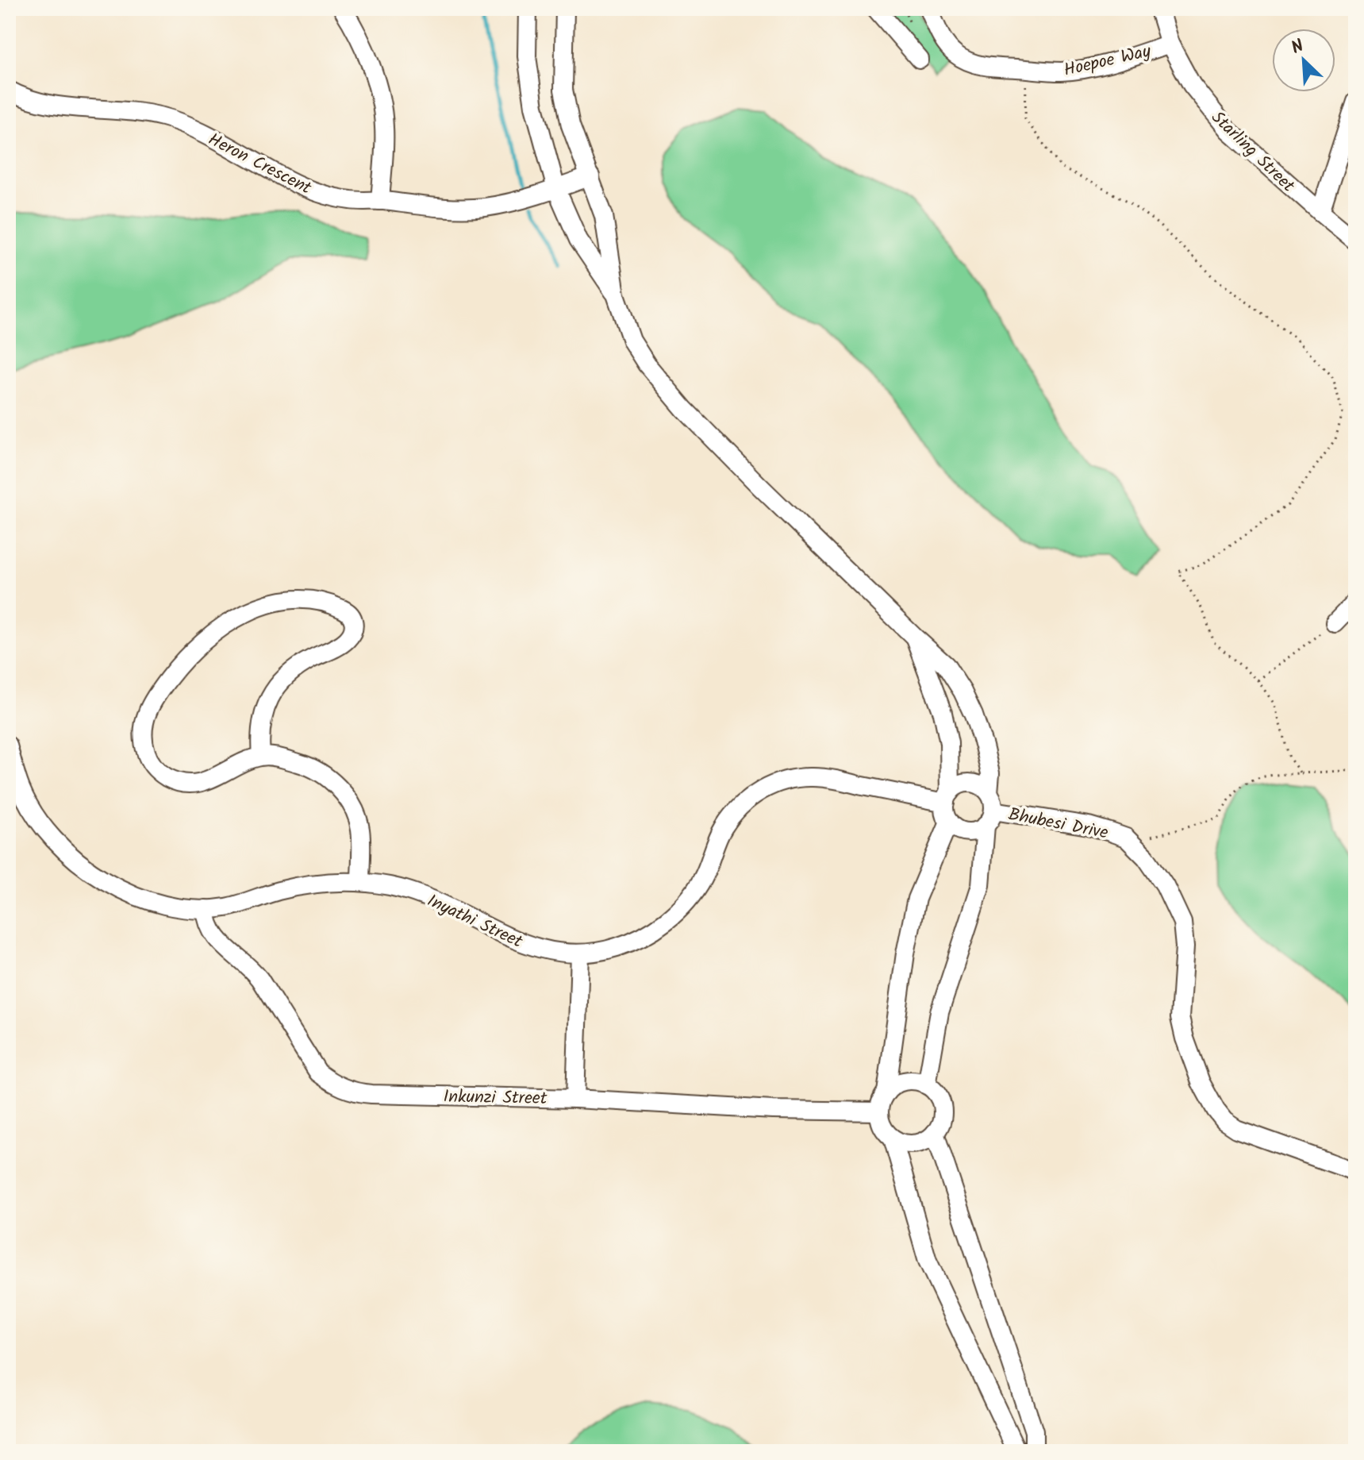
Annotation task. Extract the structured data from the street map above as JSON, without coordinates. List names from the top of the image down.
{
  "streets": {
    "street": [
      "Hoepoe Way",
      "Starling Street",
      "Heron Crescent",
      "Bhubesi Drive",
      "Inyathi Street",
      "Inkunzi Street"
    ]
  },
  "crossings": [
    ["Hoepoe Way", "Starling Street"],
    ["Bhubesi Drive", "Inyathi Street"],
    ["Inyathi Street", "Inkunzi Street"]
  ],
  "north": "top left"
}
